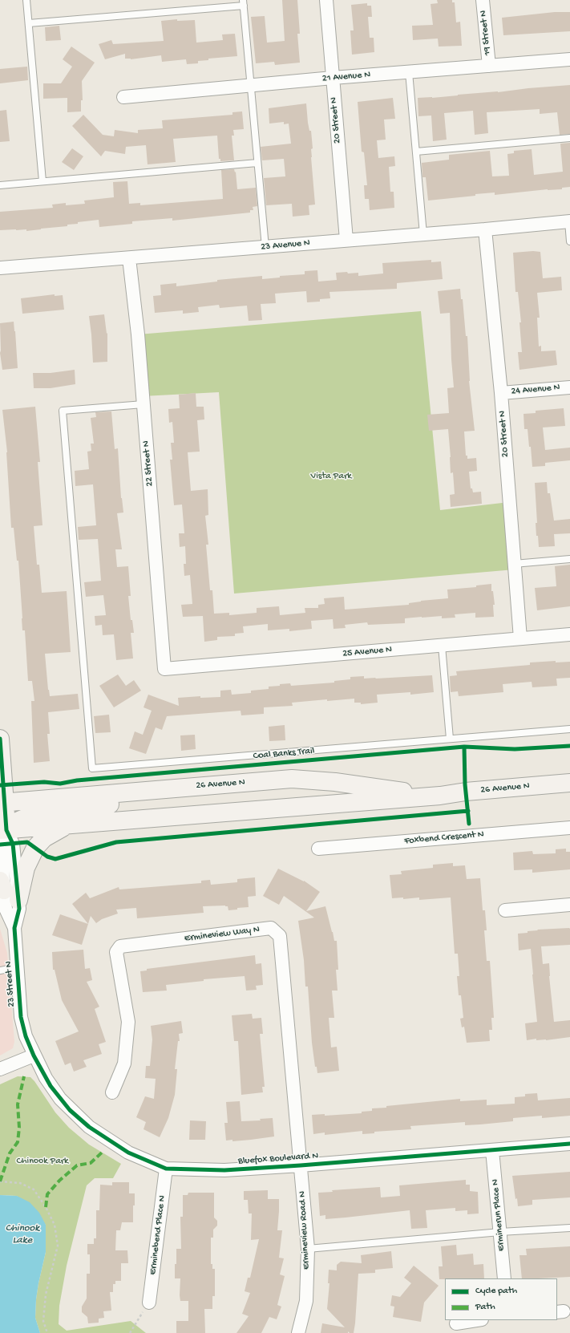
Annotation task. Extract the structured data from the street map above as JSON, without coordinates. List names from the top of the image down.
{
  "streets": {
    "main road": ["26 Avenue N", "23 Street N"],
    "street": [
      "19 Street N",
      "21 Avenue N",
      "20 Street N",
      "23 Avenue N",
      "24 Avenue N",
      "22 Street N",
      "25 Avenue N",
      "Foxbend Crescent N",
      "Ermineview Way N",
      "Bluefox Boulevard N",
      "Erminerun Place N",
      "Ermineview Road N",
      "Erminebend Place N"
    ],
    "cycle path": ["Coal Banks Trail"]
  },
  "crossings": [
    ["19 Street N", "21 Avenue N"],
    ["21 Avenue N", "20 Street N"],
    ["20 Street N", "23 Avenue N"],
    ["20 Street N", "24 Avenue N"],
    ["20 Street N", "25 Avenue N"],
    ["23 Avenue N", "22 Street N"],
    ["22 Street N", "25 Avenue N"],
    ["26 Avenue N", "23 Street N"],
    ["Ermineview Way N", "Bluefox Boulevard N"],
    ["Ermineview Way N", "Ermineview Road N"],
    ["23 Street N", "Bluefox Boulevard N"],
    ["Bluefox Boulevard N", "Erminerun Place N"],
    ["Bluefox Boulevard N", "Ermineview Road N"],
    ["Bluefox Boulevard N", "Erminebend Place N"]
  ],
  "water": ["Chinook Lake"],
  "parks": ["Vista Park", "Chinook Park"],
  "legend": ["Cycle path", "Path"]
}
